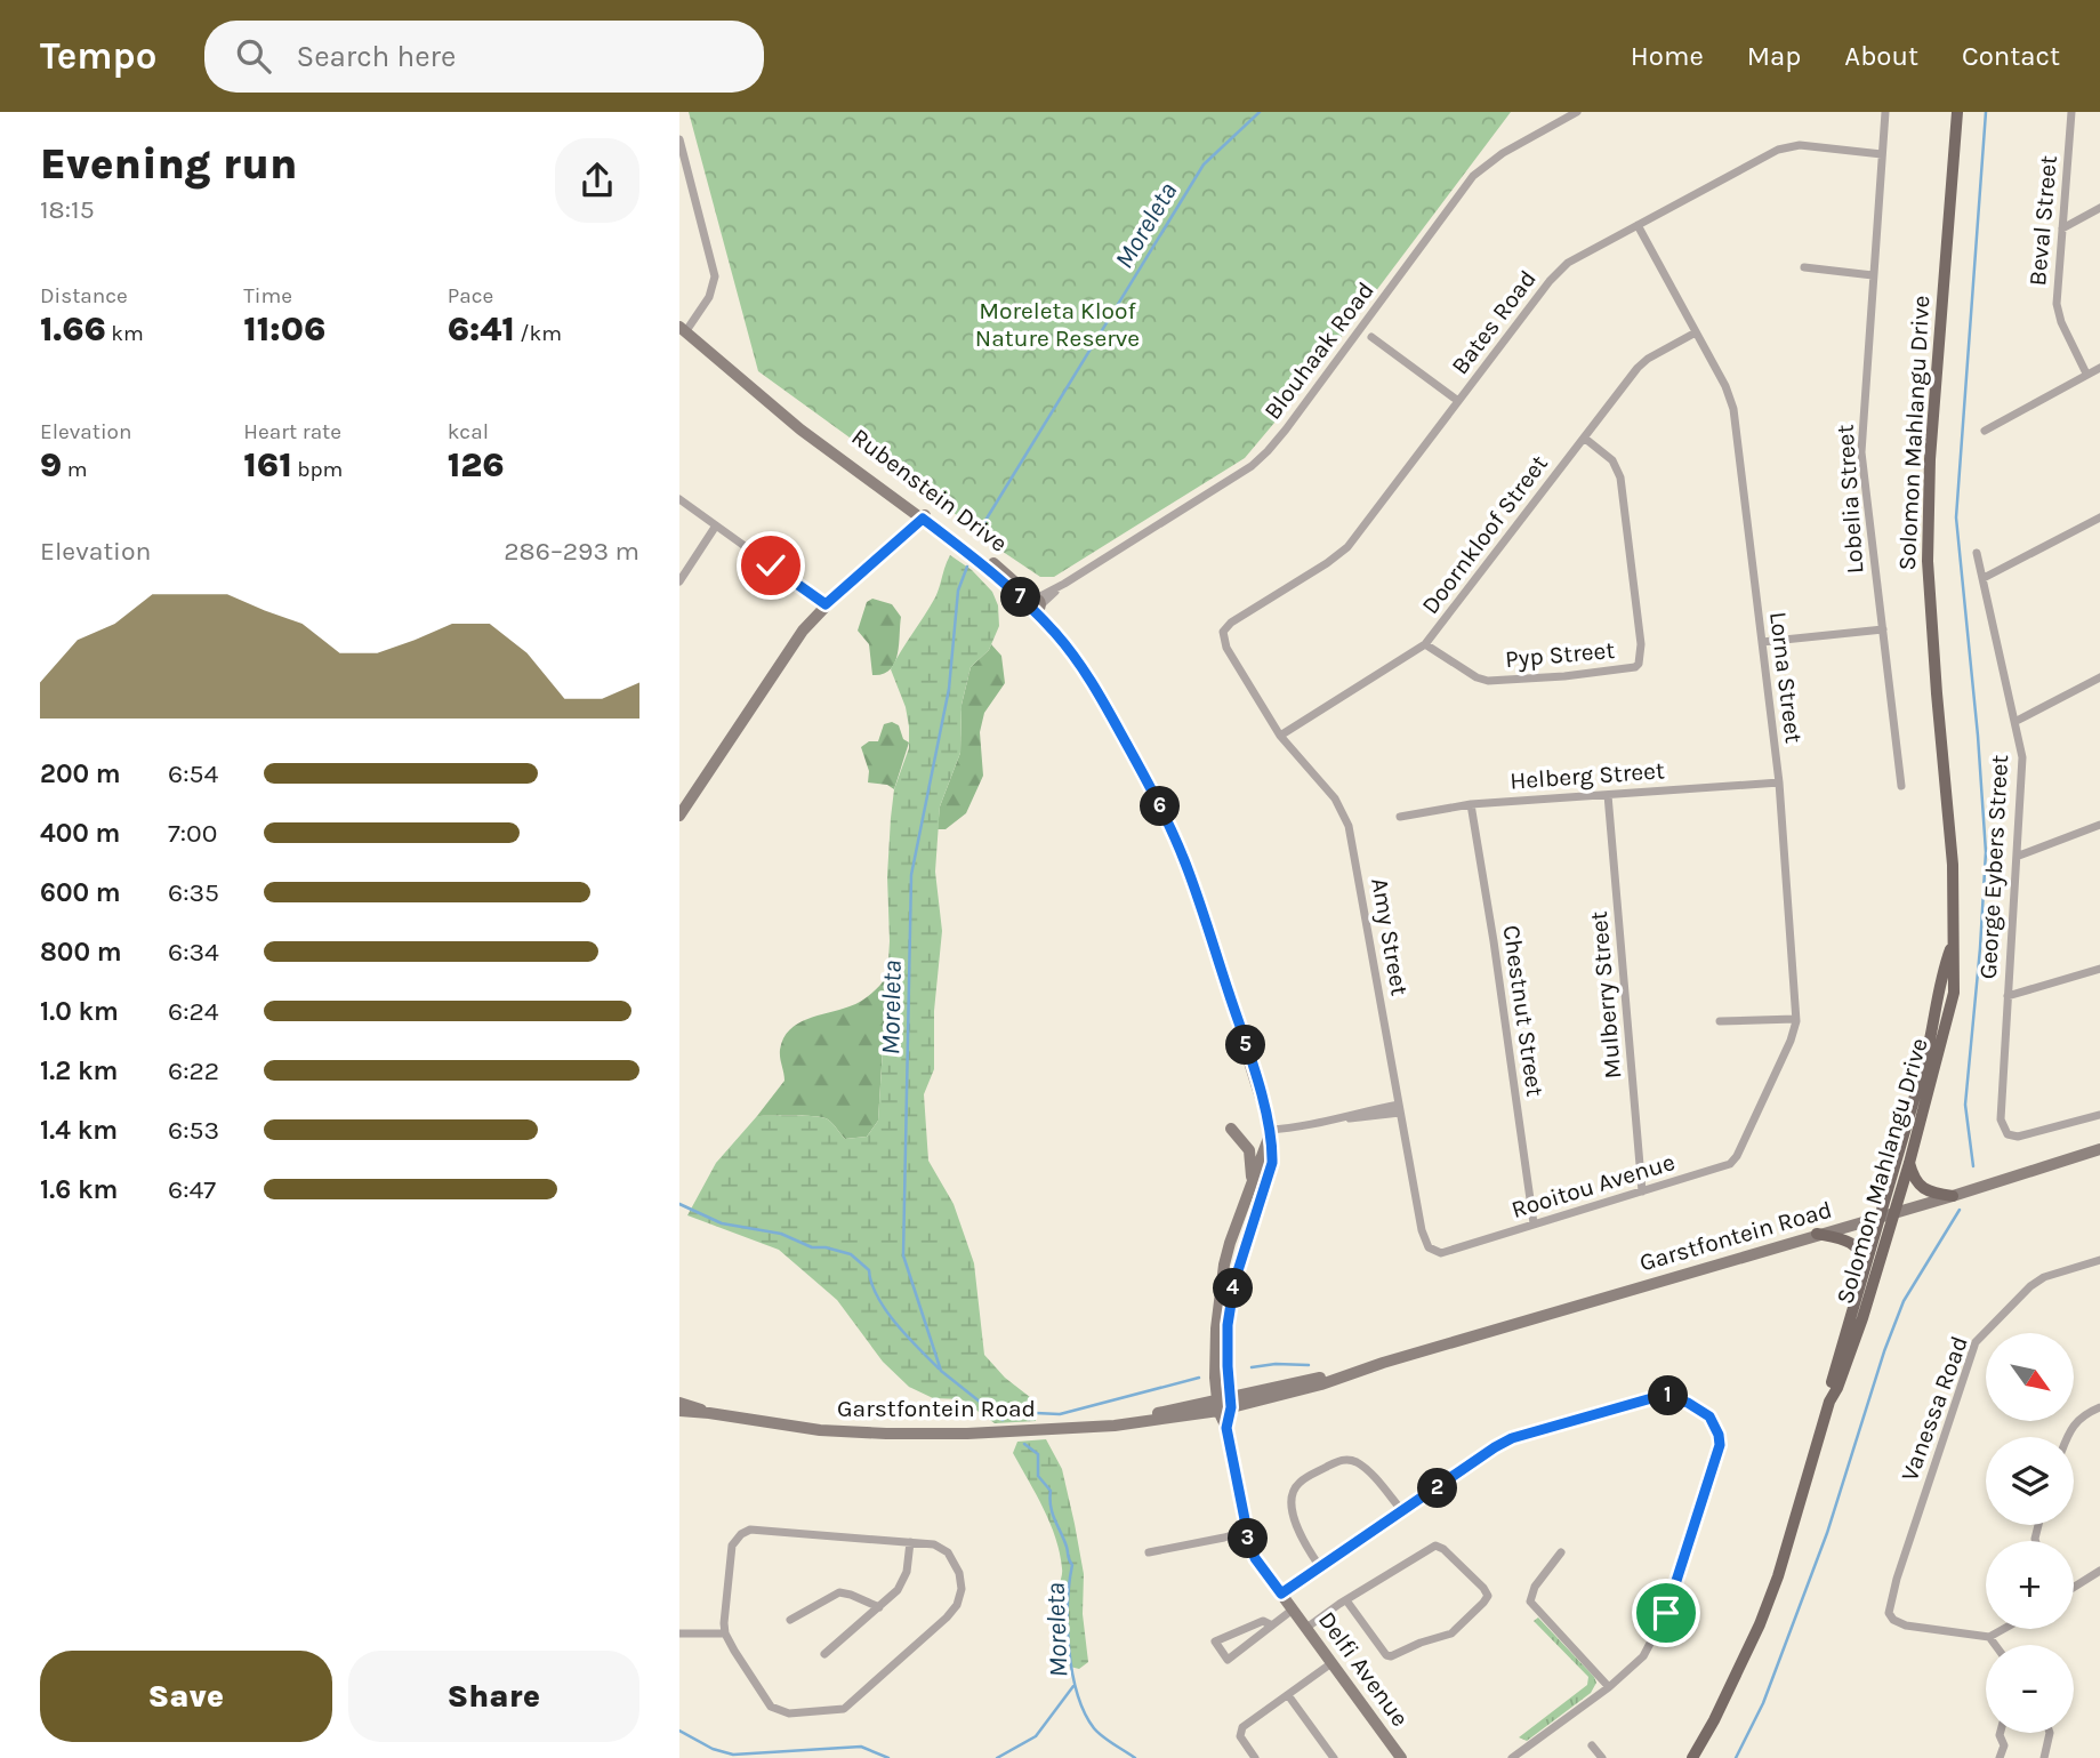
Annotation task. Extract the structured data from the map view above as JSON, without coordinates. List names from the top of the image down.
{
  "streets": {
    "main road": ["Solomon Mahlangu Drive"],
    "street": [
      "Beval Street",
      "Bates Road",
      "Blouhaak Road",
      "Rubenstein Drive",
      "Lobelia Street",
      "Doornkloof Street",
      "Pyp Street",
      "Lorna Street",
      "Helberg Street",
      "George Eybers Street",
      "Amy Street",
      "Mulberry Street",
      "Chestnut Street",
      "Rooitou Avenue",
      "Garstfontein Road",
      "Vanessa Road",
      "Delfi Avenue"
    ]
  },
  "crossings": [
    ["Bates Road", "Lobelia Street"],
    ["Bates Road", "Lorna Street"],
    ["Bates Road", "Amy Street"],
    ["Blouhaak Road", "Rubenstein Drive"],
    ["Solomon Mahlangu Drive", "Garstfontein Road"],
    ["Rubenstein Drive", "Garstfontein Road"],
    ["Rubenstein Drive", "Delfi Avenue"],
    ["Doornkloof Street", "Pyp Street"],
    ["Doornkloof Street", "Lorna Street"],
    ["Doornkloof Street", "Amy Street"],
    ["Lorna Street", "Helberg Street"],
    ["Lorna Street", "Rooitou Avenue"],
    ["Helberg Street", "Mulberry Street"],
    ["Helberg Street", "Chestnut Street"],
    ["Amy Street", "Rooitou Avenue"],
    ["Mulberry Street", "Rooitou Avenue"],
    ["Chestnut Street", "Rooitou Avenue"],
    ["Garstfontein Road", "Delfi Avenue"]
  ],
  "water": ["Moreleta"],
  "parks": ["Moreleta Kloof Nature Reserve"],
  "north": "bottom right",
  "page": {
    "header": "Tempo",
    "search": "Search here",
    "nav": [
      "Home",
      "Map",
      "About",
      "Contact"
    ],
    "heading": ["Evening run", "18:15"],
    "stats": [
      ["Distance", "1.66 km"],
      ["Time", "11:06"],
      ["Pace", "6:41 /km"],
      ["Elevation", "9 m"],
      ["Heart rate", "161 bpm"],
      ["kcal", "126"]
    ],
    "chart": ["Elevation", "286–293 m"],
    "pins": [
      "7",
      "6",
      "5",
      "4",
      "1",
      "2",
      "3"
    ],
    "list": [
      {
        "name": "200 m",
        "note": "6:54"
      },
      {
        "name": "400 m",
        "note": "7:00"
      },
      {
        "name": "600 m",
        "note": "6:35"
      },
      {
        "name": "800 m",
        "note": "6:34"
      },
      {
        "name": "1.0 km",
        "note": "6:24"
      },
      {
        "name": "1.2 km",
        "note": "6:22"
      },
      {
        "name": "1.4 km",
        "note": "6:53"
      },
      {
        "name": "1.6 km",
        "note": "6:47"
      }
    ],
    "map_buttons": ["+", "−"],
    "buttons": ["Save", "Share"]
  }
}
